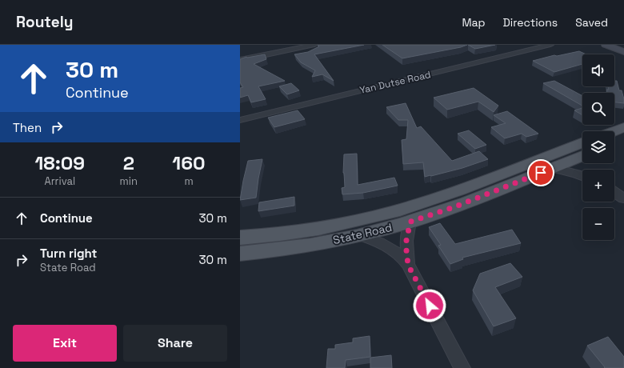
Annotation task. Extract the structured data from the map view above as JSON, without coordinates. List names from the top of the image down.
{
  "streets": {
    "main road": ["State Road"],
    "street": ["Yan Dutse Road"]
  },
  "page": {
    "header": "Routely",
    "nav": ["Map", "Directions", "Saved"],
    "turn": ["30 m", "Continue"],
    "map_buttons": ["+", "−"],
    "then": "Then",
    "eta": [
      "18:09",
      "Arrival",
      "2",
      "min",
      "160",
      "m"
    ],
    "list": [
      {
        "name": "Continue",
        "value": "30 m"
      },
      {
        "name": "Turn right",
        "note": "State Road",
        "value": "30 m"
      }
    ],
    "buttons": ["Exit", "Share"]
  }
}
